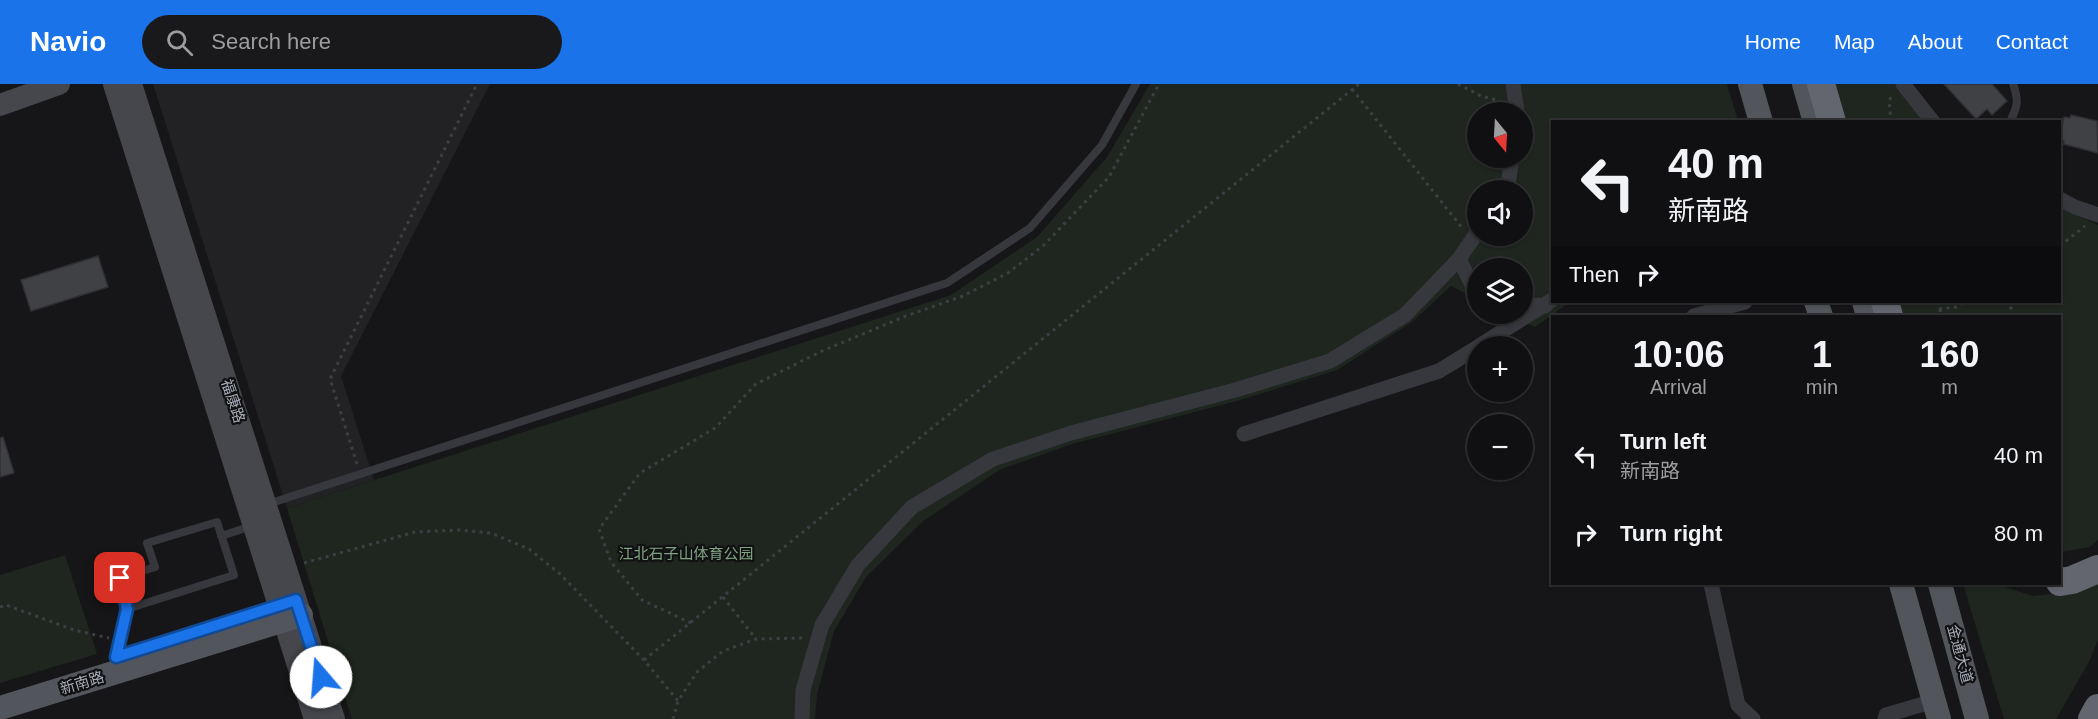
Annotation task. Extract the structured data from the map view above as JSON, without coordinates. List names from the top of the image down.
{
  "streets": {
    "main road": ["福康路", "金通大道", "新南路"]
  },
  "crossings": [
    ["福康路", "新南路"]
  ],
  "parks": ["江北石子山体育公园"],
  "north": "bottom",
  "page": {
    "header": "Navio",
    "search": "Search here",
    "nav": [
      "Home",
      "Map",
      "About",
      "Contact"
    ],
    "map_buttons": ["+", "−"],
    "turn": ["40 m", "新南路"],
    "then": "Then",
    "eta": [
      "10:06",
      "Arrival",
      "1",
      "min",
      "160",
      "m"
    ],
    "list": [
      {
        "name": "Turn left",
        "note": "新南路",
        "value": "40 m"
      },
      {
        "name": "Turn right",
        "value": "80 m"
      }
    ]
  }
}
